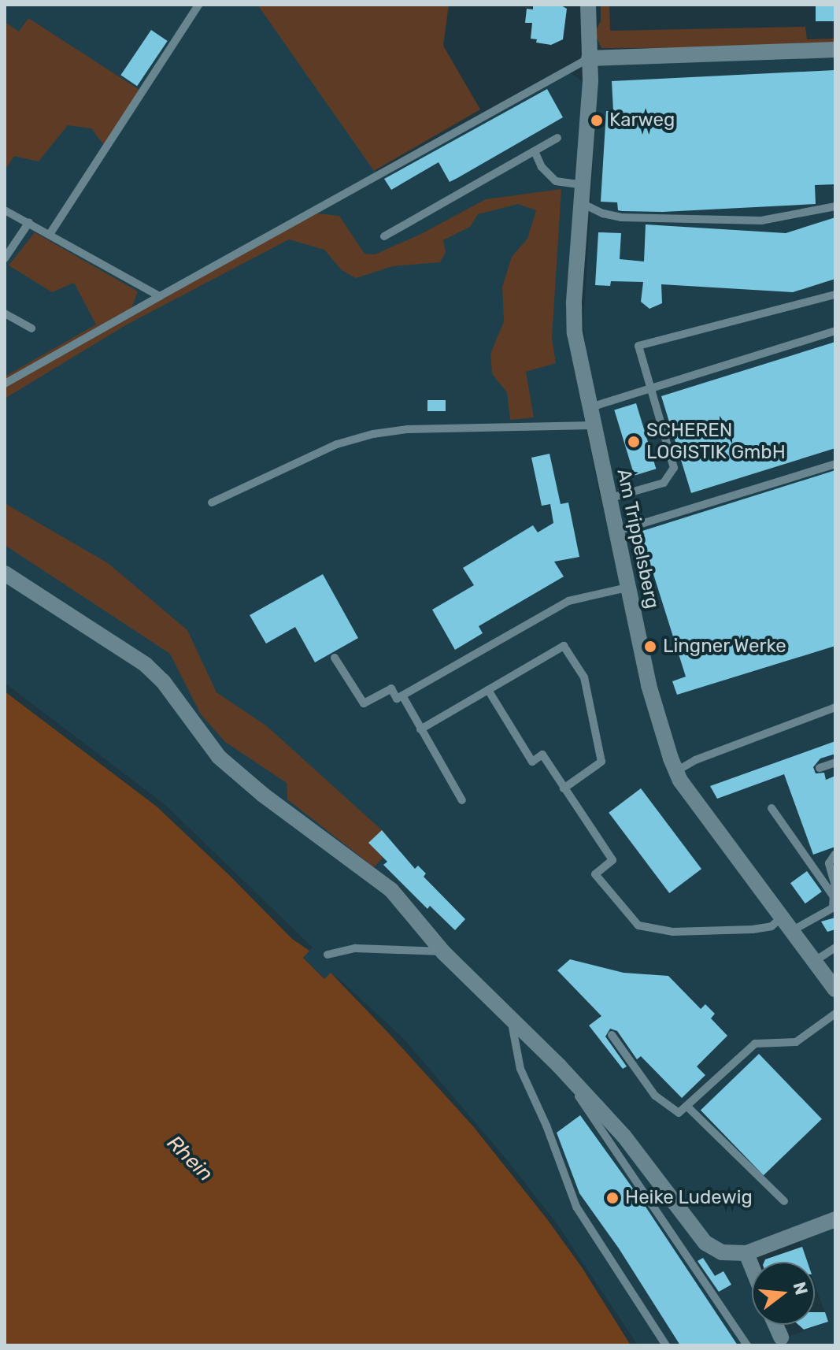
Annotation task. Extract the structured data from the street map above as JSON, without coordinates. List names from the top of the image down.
{
  "streets": {
    "street": ["Am Trippelsberg"]
  },
  "water": ["Rhein"],
  "places": [
    "Karweg",
    "SCHEREN LOGISTIK GmbH",
    "Lingner Werke",
    "Heike Ludewig"
  ],
  "north": "right"
}
